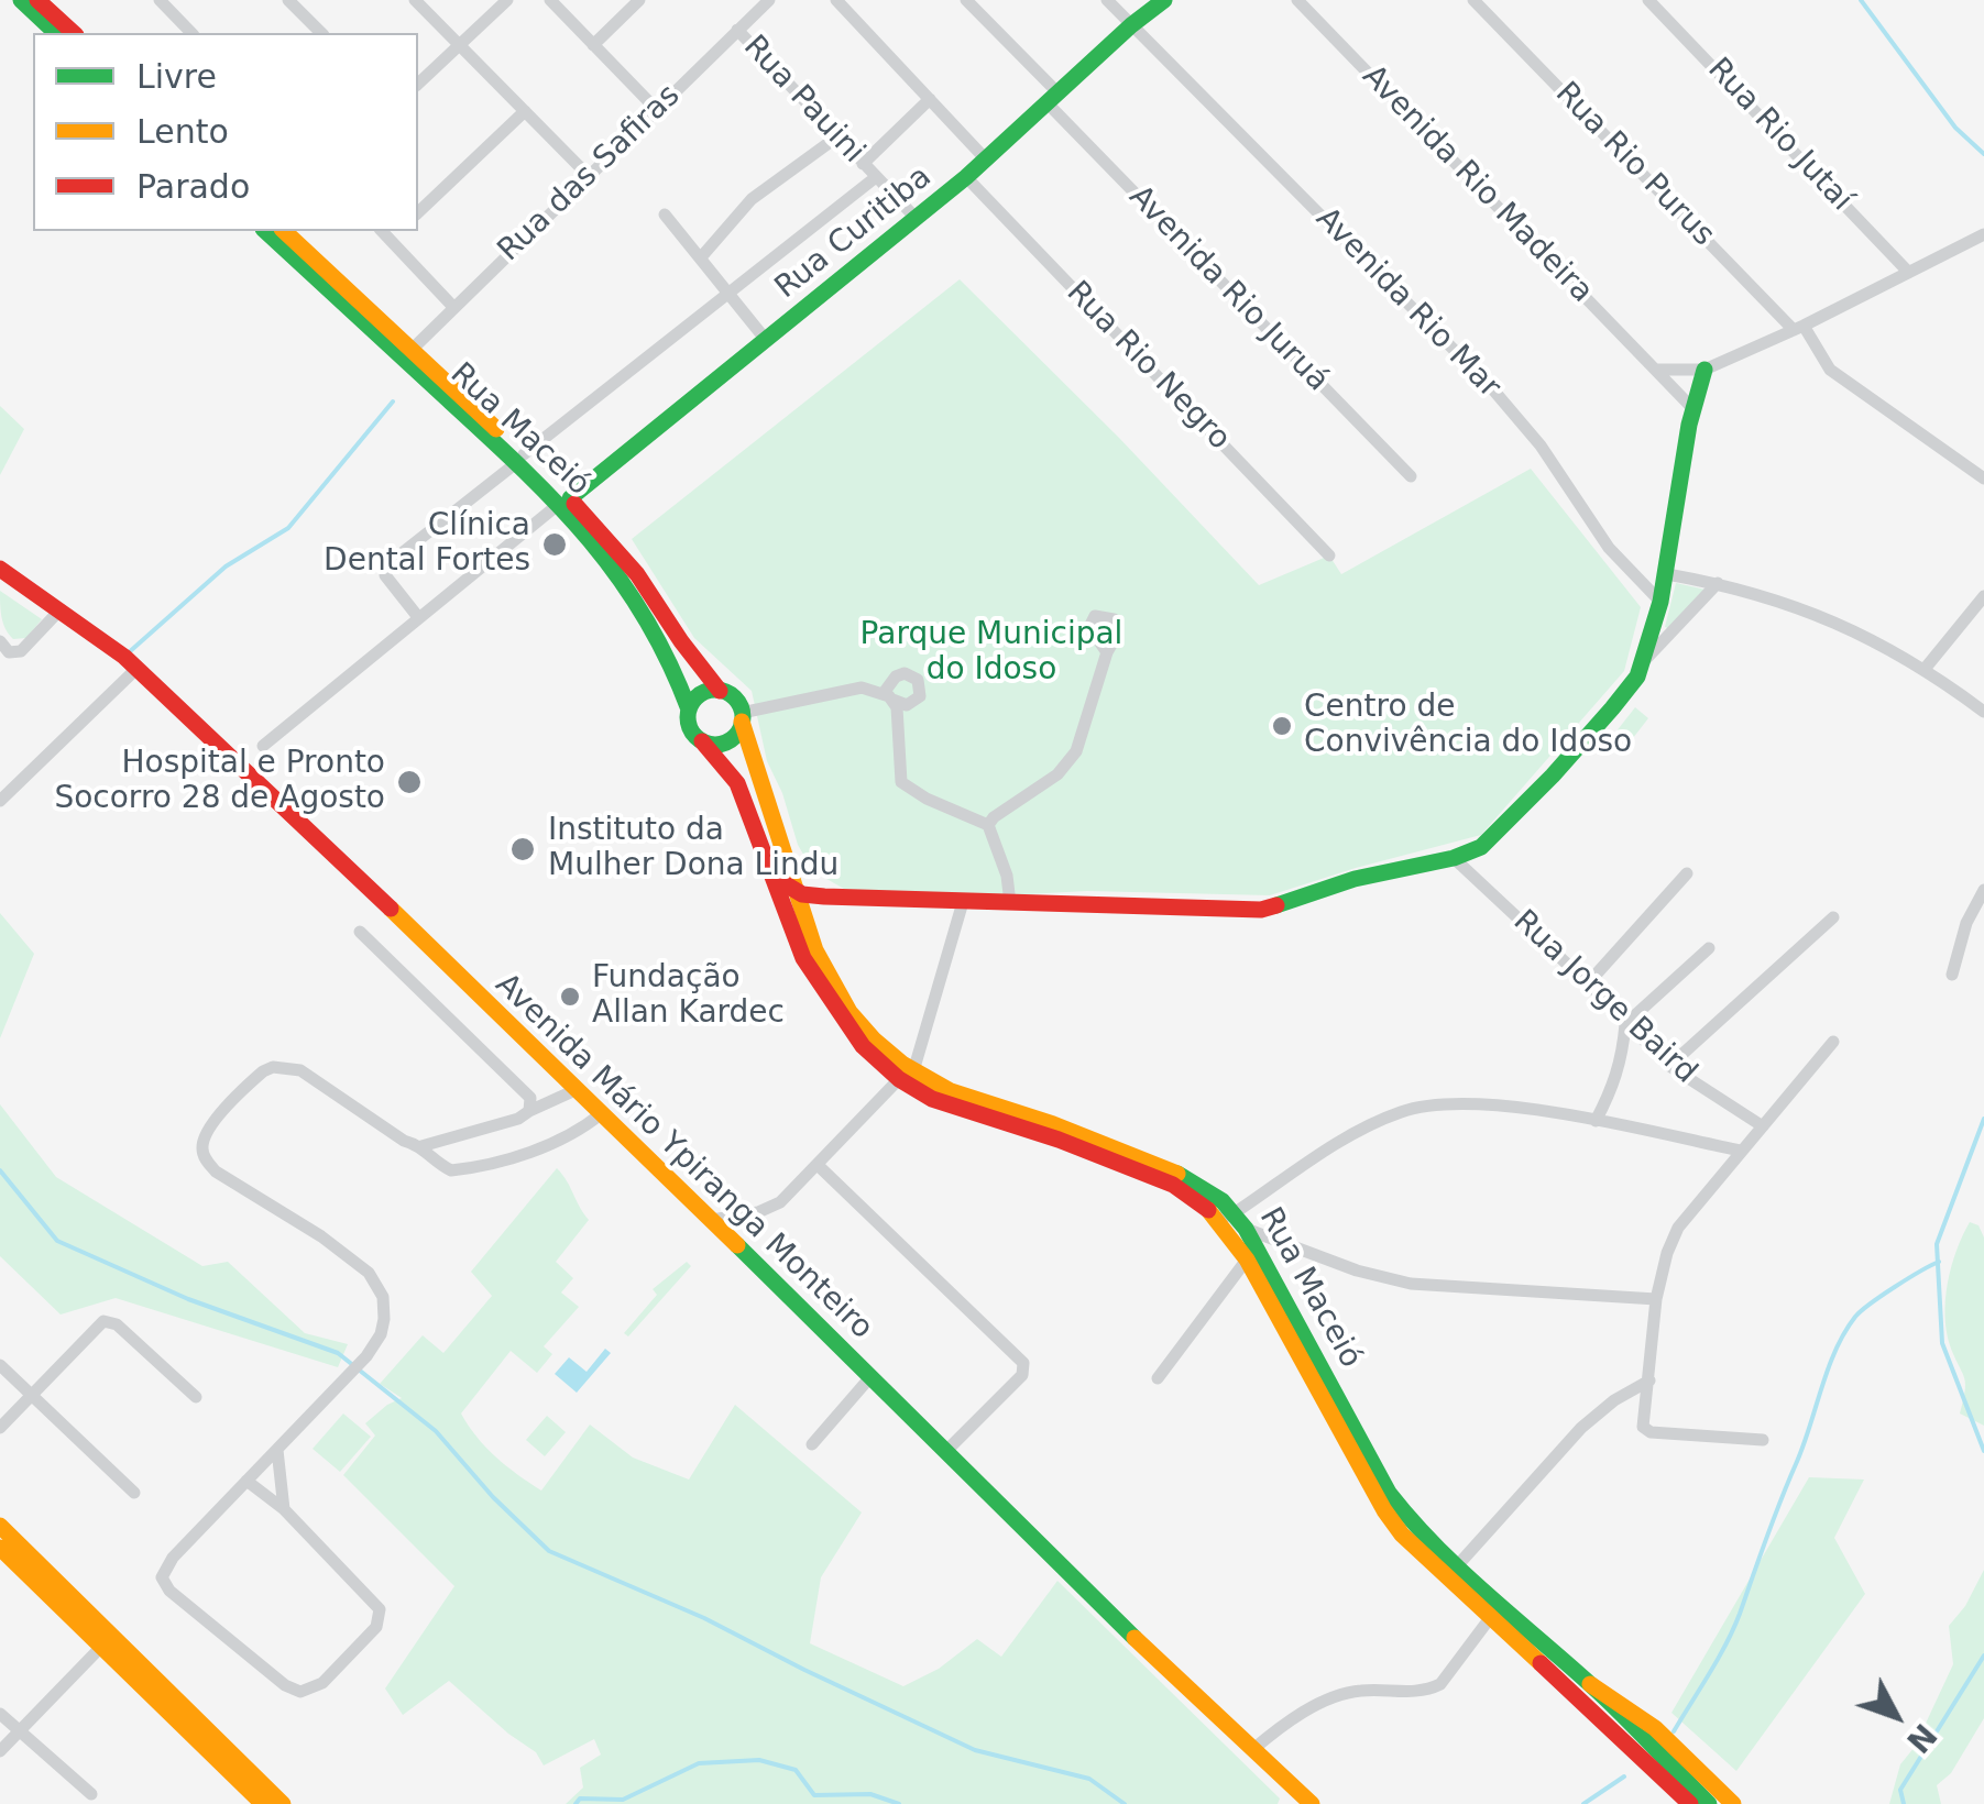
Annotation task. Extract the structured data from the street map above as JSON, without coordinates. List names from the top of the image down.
{
  "streets": {
    "main road": ["Rua Curitiba", "Rua Maceió", "Avenida Mário Ypiranga Monteiro"],
    "street": [
      "Rua Pauini",
      "Rua Rio Jutaí",
      "Rua Rio Purus",
      "Rua das Safiras",
      "Avenida Rio Madeira",
      "Avenida Rio Juruá",
      "Avenida Rio Mar",
      "Rua Rio Negro",
      "Rua Jorge Baird"
    ]
  },
  "crossings": [
    ["Rua Pauini", "Rua das Safiras"],
    ["Rua Pauini", "Rua Curitiba"],
    ["Rua das Safiras", "Rua Maceió"],
    ["Rua Curitiba", "Avenida Rio Juruá"],
    ["Rua Curitiba", "Avenida Rio Mar"],
    ["Rua Curitiba", "Rua Rio Negro"],
    ["Rua Curitiba", "Rua Maceió"]
  ],
  "parks": ["Parque Municipal do Idoso"],
  "places": [
    "Clínica Dental Fortes",
    "Centro de Convivência do Idoso",
    "Hospital e Pronto Socorro 28 de Agosto",
    "Instituto da Mulher Dona Lindu",
    "Fundação Allan Kardec"
  ],
  "legend": ["Livre", "Lento", "Parado"],
  "north": "bottom right"
}
